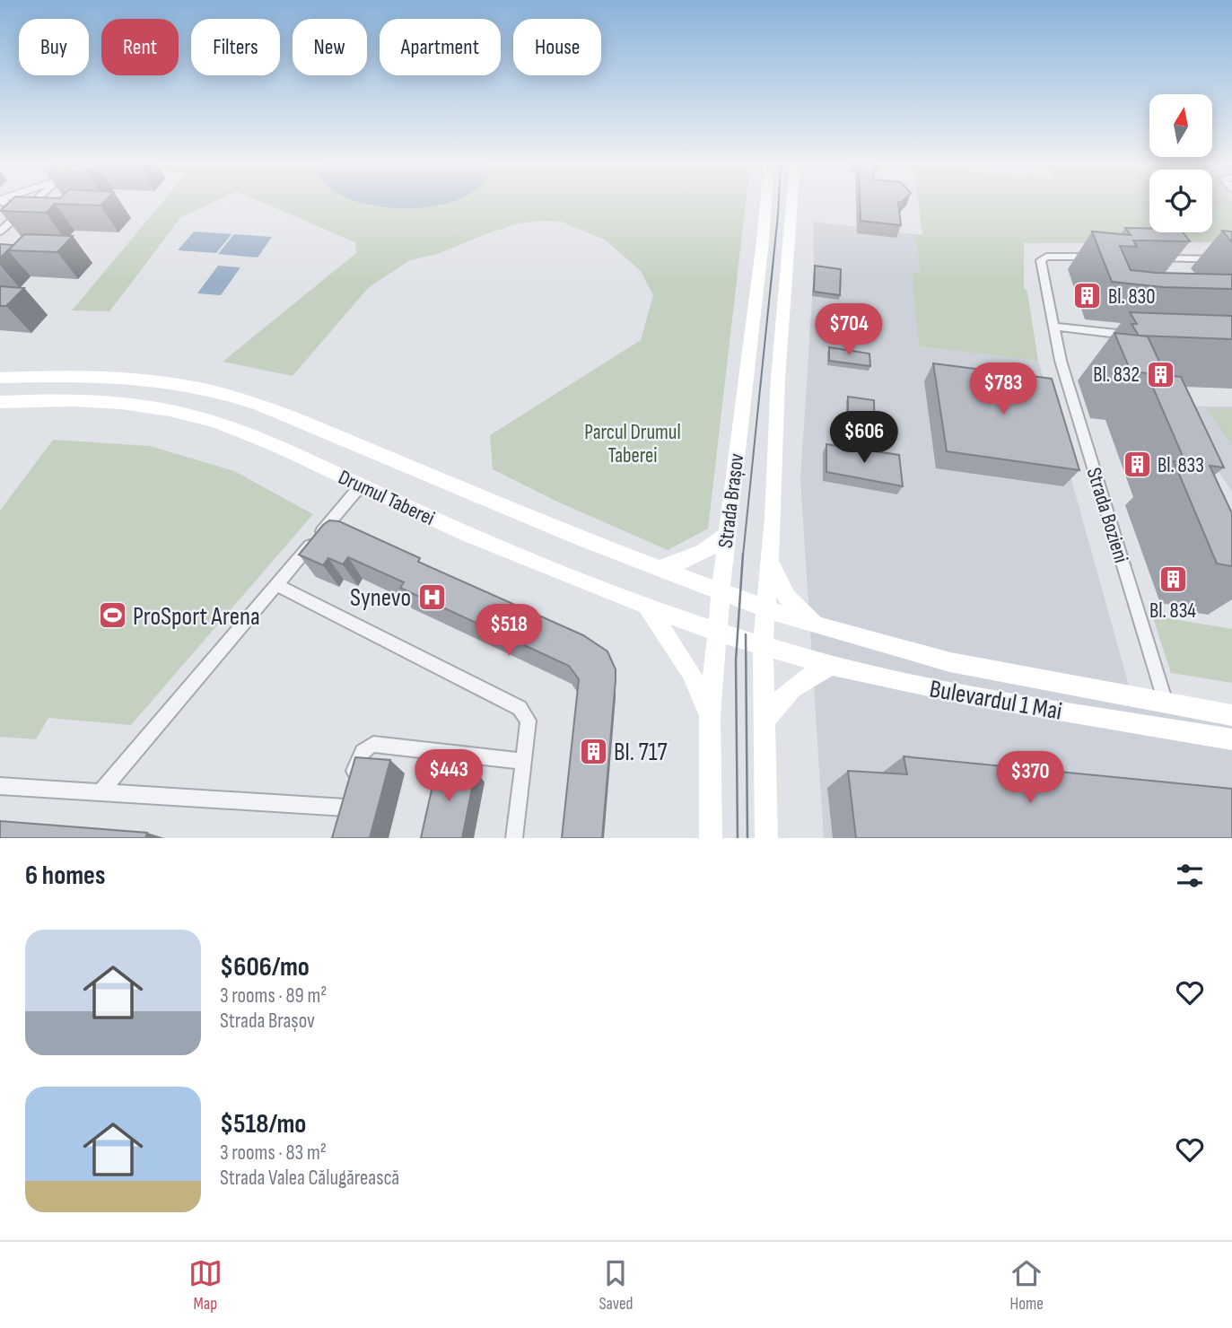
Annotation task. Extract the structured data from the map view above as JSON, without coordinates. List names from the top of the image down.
{
  "streets": {
    "main road": ["Drumul Taberei", "Strada Brașov", "Bulevardul 1 Mai"],
    "street": ["Strada Bozieni"]
  },
  "crossings": [
    ["Drumul Taberei", "Strada Brașov"],
    ["Drumul Taberei", "Bulevardul 1 Mai"],
    ["Strada Brașov", "Bulevardul 1 Mai"],
    ["Strada Bozieni", "Bulevardul 1 Mai"]
  ],
  "parks": ["Parcul Drumul Taberei"],
  "places": {
    "building": [
      "Bl. 830",
      "Bl. 832",
      "Bl. 833",
      "Bl. 834",
      "Bl. 717"
    ],
    "hospital": ["Synevo"],
    "sports": ["ProSport Arena"]
  },
  "north": "top",
  "page": {
    "chip": [
      "Buy",
      "Rent",
      "Filters",
      "New",
      "Apartment",
      "House"
    ],
    "price": [
      "$704",
      "$783",
      "$606",
      "$518",
      "$443",
      "$370"
    ],
    "heading": "6 homes",
    "list": [
      {
        "name": "$606/mo",
        "note": "3 rooms · 89 m² · Strada Brașov"
      },
      {
        "name": "$518/mo",
        "note": "3 rooms · 83 m² · Strada Valea Călugărească"
      }
    ],
    "tabs": ["Map", "Saved", "Home"]
  }
}
